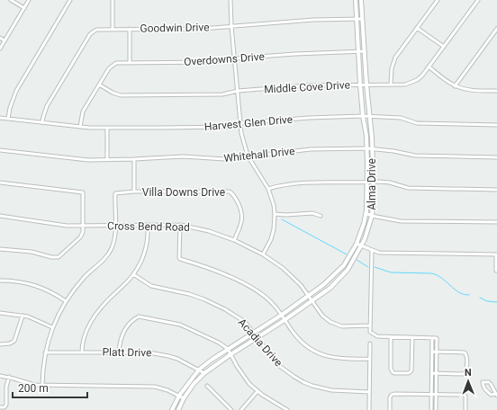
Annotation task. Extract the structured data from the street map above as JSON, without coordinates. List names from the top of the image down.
{
  "streets": {
    "main road": ["Alma Drive"],
    "street": [
      "Goodwin Drive",
      "Overdowns Drive",
      "Middle Cove Drive",
      "Harvest Glen Drive",
      "Whitehall Drive",
      "Villa Downs Drive",
      "Cross Bend Road",
      "Acadia Drive",
      "Platt Drive"
    ]
  },
  "crossings": [
    ["Goodwin Drive", "Harvest Glen Drive"],
    ["Goodwin Drive", "Alma Drive"],
    ["Overdowns Drive", "Middle Cove Drive"],
    ["Overdowns Drive", "Harvest Glen Drive"],
    ["Overdowns Drive", "Alma Drive"],
    ["Middle Cove Drive", "Alma Drive"],
    ["Harvest Glen Drive", "Alma Drive"],
    ["Whitehall Drive", "Alma Drive"],
    ["Alma Drive", "Cross Bend Road"],
    ["Alma Drive", "Acadia Drive"],
    ["Alma Drive", "Platt Drive"],
    ["Villa Downs Drive", "Cross Bend Road"]
  ],
  "scale_bar": "200 m",
  "north": "top"
}
